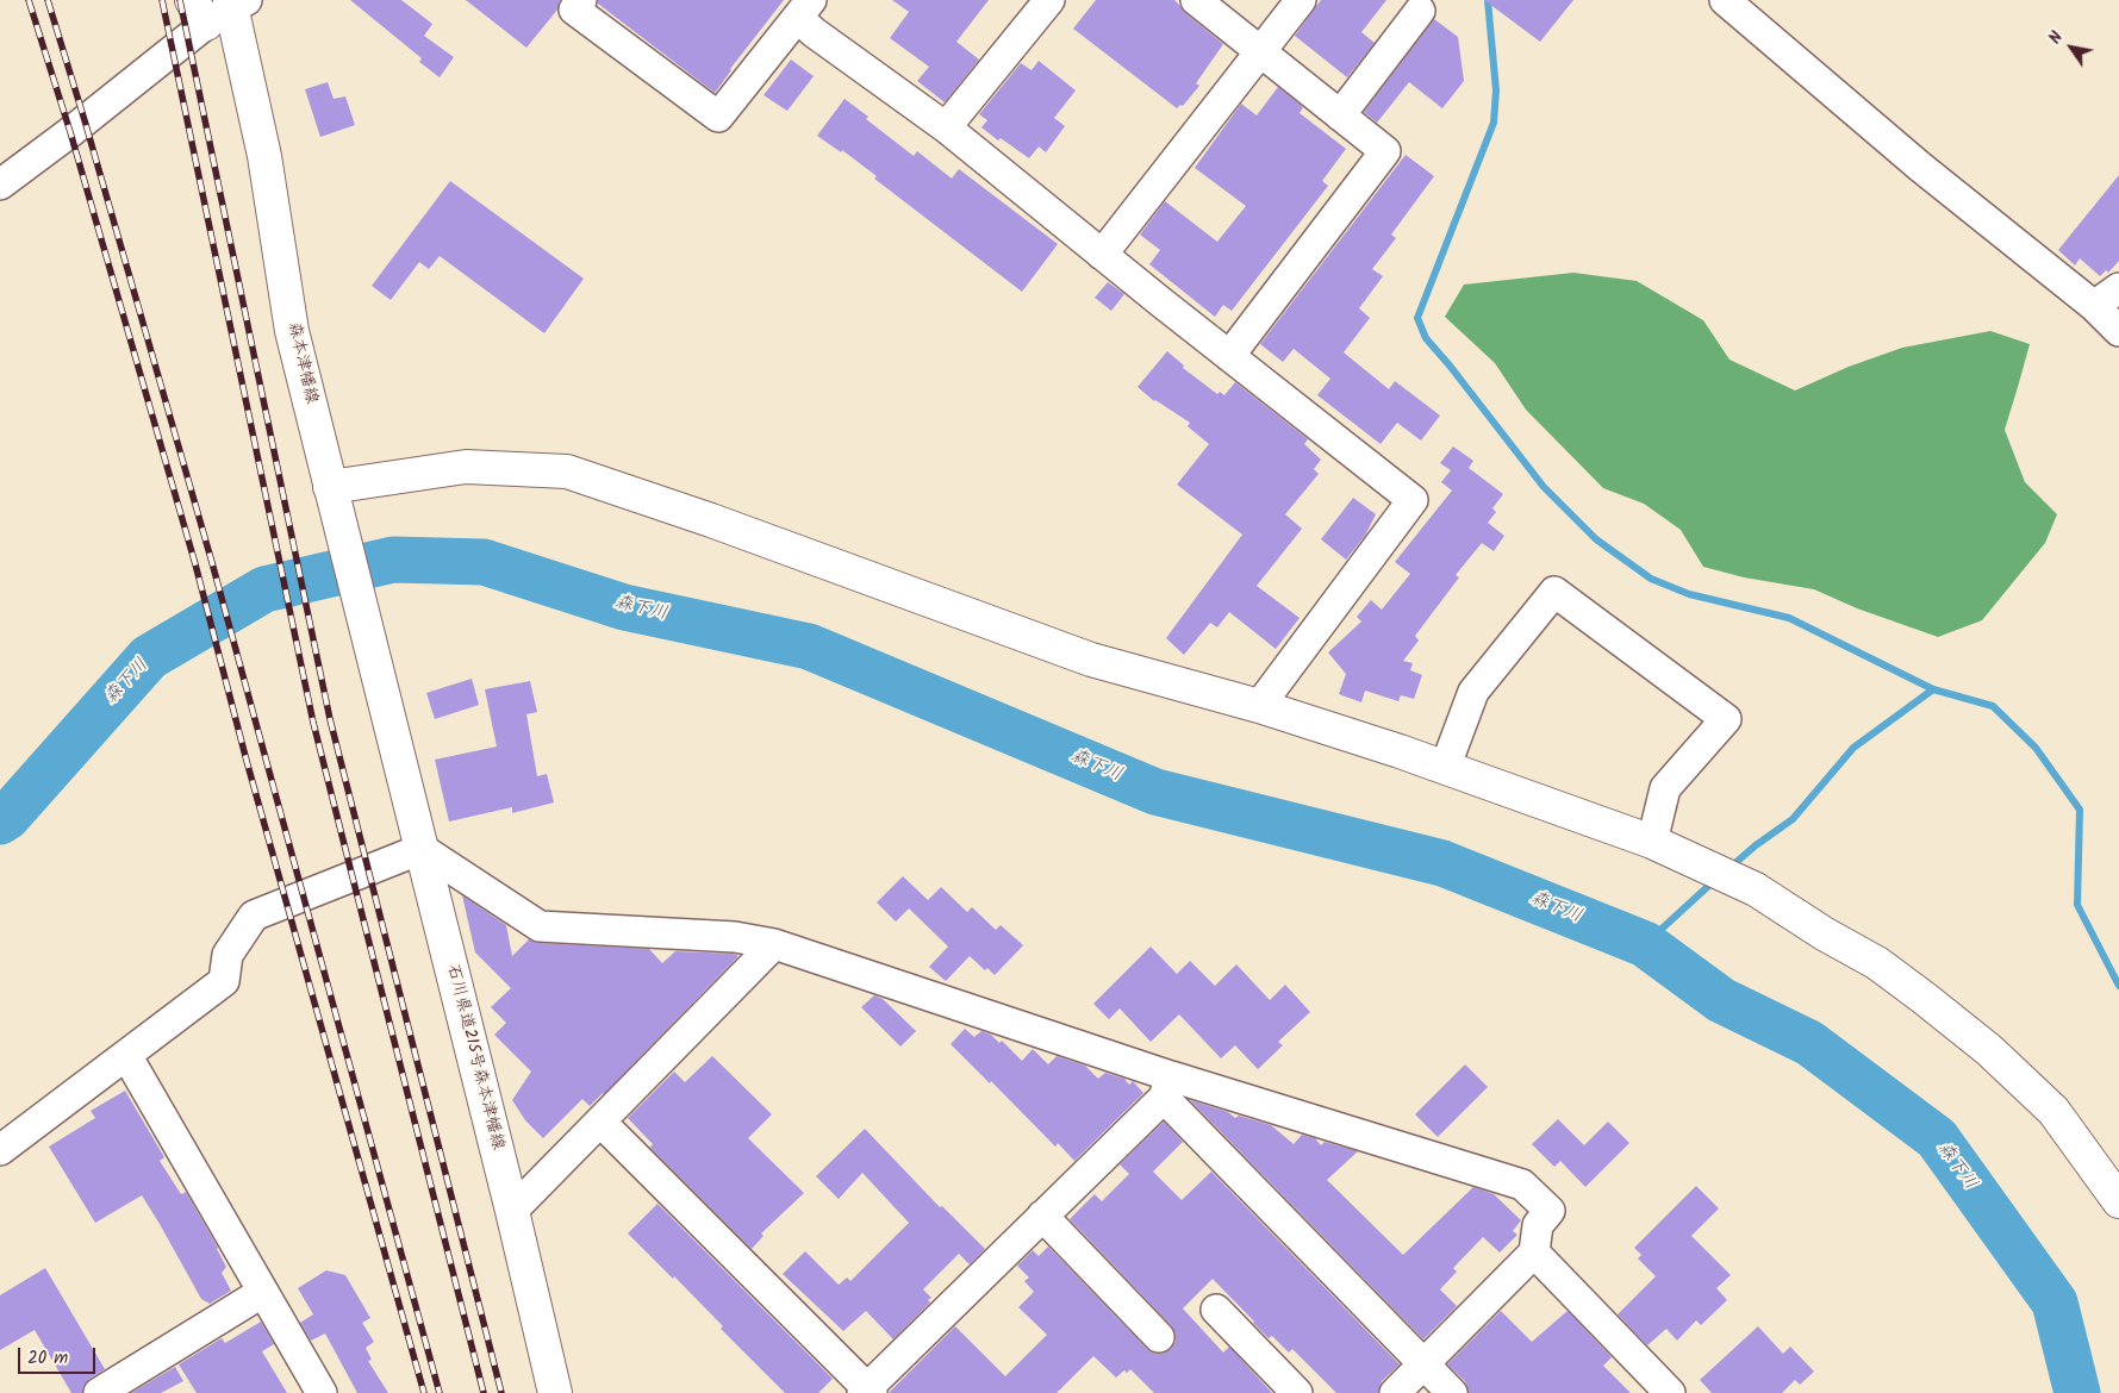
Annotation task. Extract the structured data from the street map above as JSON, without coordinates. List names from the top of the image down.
{
  "streets": {
    "street": ["森本津幡線", "石川県道215号森本津幡線"]
  },
  "crossings": [
    ["森本津幡線", "石川県道215号森本津幡線"]
  ],
  "water": ["森下川"],
  "scale_bar": "20 m",
  "north": "top left"
}
